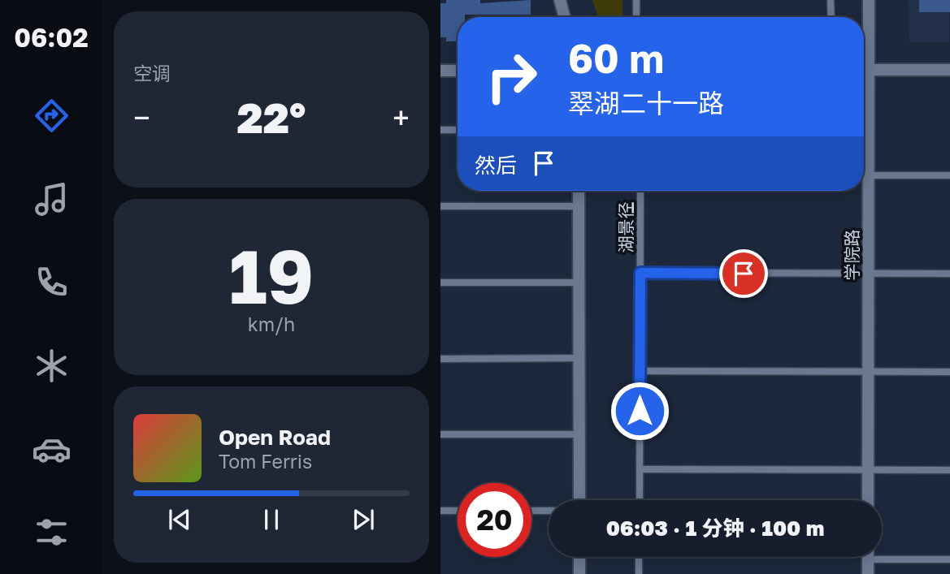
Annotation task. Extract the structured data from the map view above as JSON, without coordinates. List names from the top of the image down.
{
  "streets": {
    "street": ["学院路"],
    "lane": ["湖景径"]
  },
  "page": {
    "tabs": "06:02",
    "tile": [
      "空调",
      ["19", "km/h"]
    ],
    "turn": ["60 m", "翠湖二十一路"],
    "heat": ["−", "22°", "+"],
    "then": "然后",
    "song": ["Open Road", "Tom Ferris"],
    "limit": "20",
    "trip": "06:03 · 1 分钟 · 100 m"
  }
}
